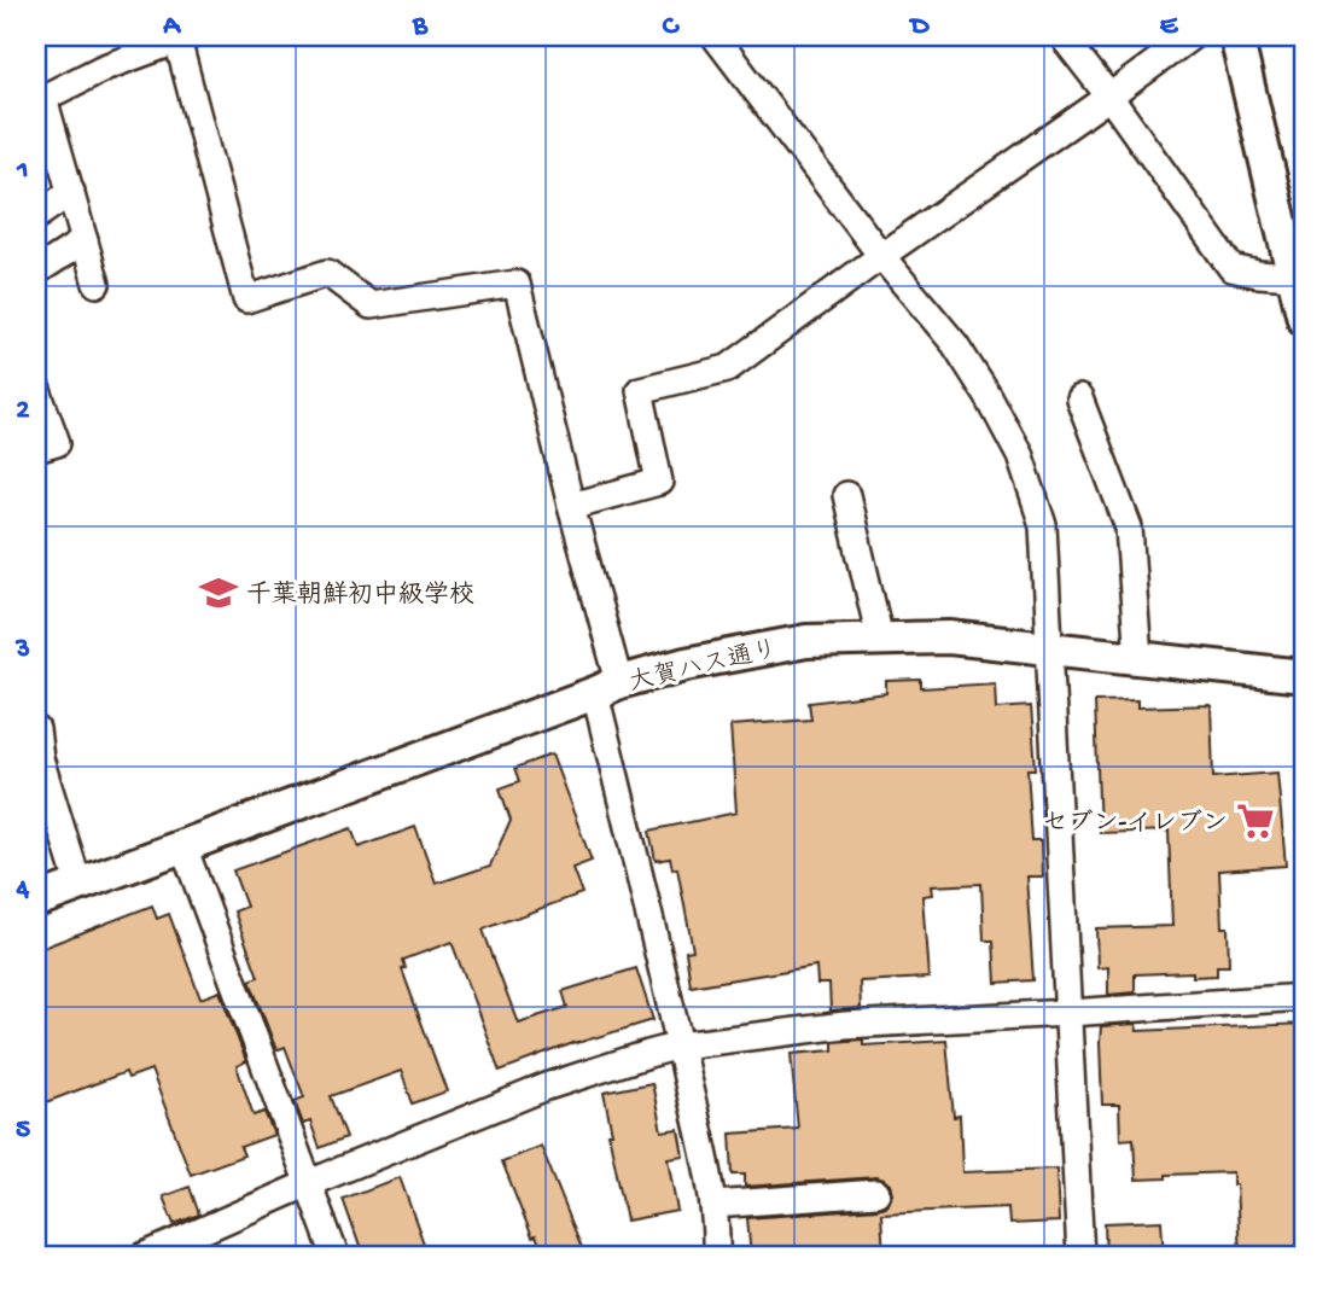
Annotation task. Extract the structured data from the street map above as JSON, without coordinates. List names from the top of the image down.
{
  "streets": {
    "street": ["大賀ハス通り"]
  },
  "places": {
    "school or university": ["千葉朝鮮初中級学校"],
    "supermarket": ["セブン-イレブン"]
  },
  "grid": {
    "columns": [
      "A",
      "B",
      "C",
      "D",
      "E"
    ],
    "rows": [
      "1",
      "2",
      "3",
      "4",
      "5"
    ]
  }
}
